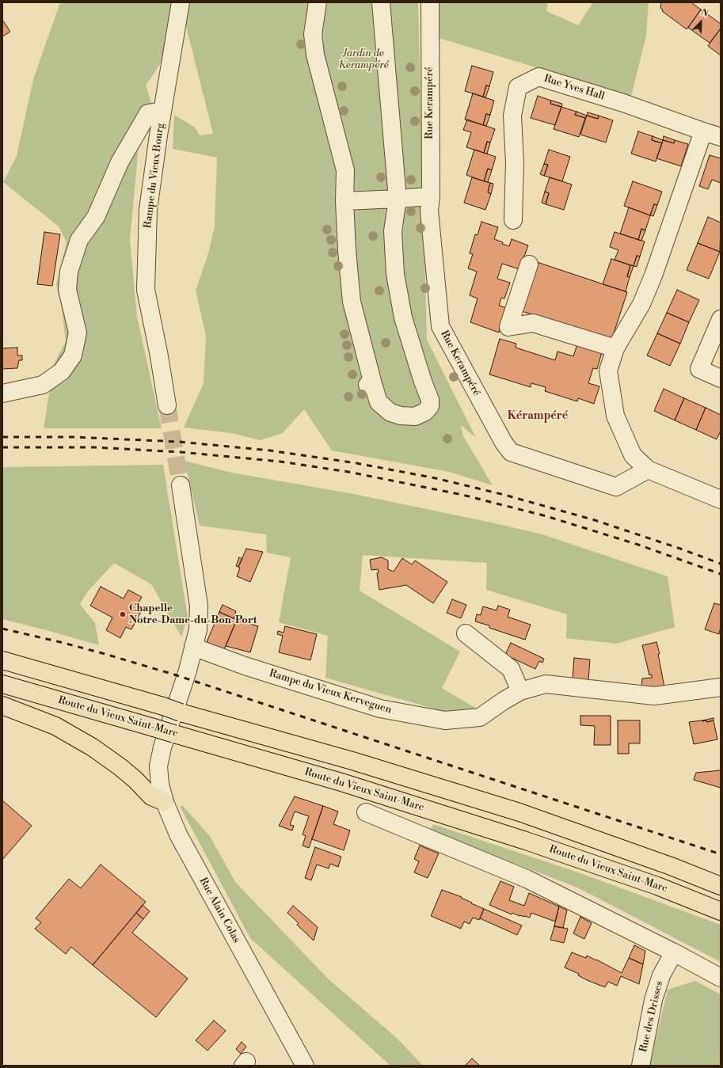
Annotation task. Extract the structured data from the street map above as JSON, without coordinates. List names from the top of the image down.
{
  "streets": {
    "highway": ["Route du Vieux Saint-Marc"],
    "street": [
      "Rue Yves Hall",
      "Rue Kerampéré",
      "Rampe du Vieux Bourg",
      "Rampe du Vieux Kerveguen",
      "Rue Alain Colas",
      "Rue des Drisses"
    ]
  },
  "crossings": [
    ["Rampe du Vieux Kerveguen", "Rue Alain Colas"],
    ["Route du Vieux Saint-Marc", "Rue des Drisses"]
  ],
  "districts": ["Kérampéré"],
  "parks": ["Jardin de Kerampéré"],
  "places": ["Chapelle Notre-Dame-du-Bon-Port"],
  "north": "top right"
}
